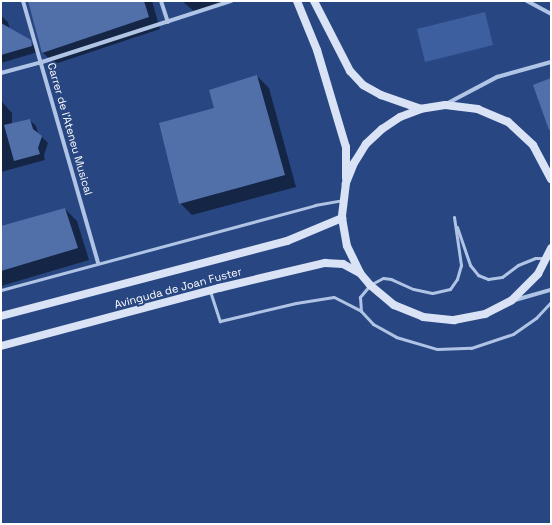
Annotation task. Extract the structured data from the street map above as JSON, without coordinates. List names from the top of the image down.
{
  "streets": {
    "street": ["Carrer de l'Ateneu Musical", "Avinguda de Joan Fuster"]
  }
}
